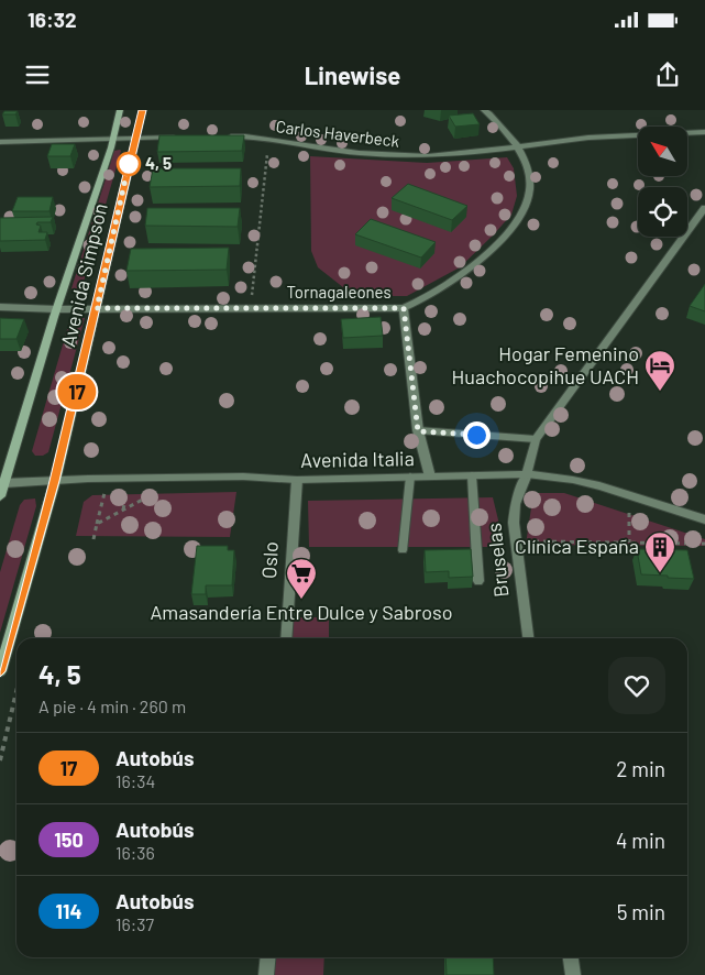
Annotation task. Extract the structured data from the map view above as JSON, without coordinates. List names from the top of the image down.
{
  "streets": {
    "main road": ["Avenida Simpson"],
    "street": [
      "Carlos Haverbeck",
      "Tornagaleones",
      "Avenida Italia",
      "Oslo",
      "Bruselas"
    ]
  },
  "crossings": [
    ["Carlos Haverbeck", "Tornagaleones"],
    ["Avenida Simpson", "Tornagaleones"],
    ["Avenida Simpson", "Avenida Italia"],
    ["Avenida Italia", "Oslo"],
    ["Avenida Italia", "Bruselas"]
  ],
  "places": {
    "other": ["4, 5"],
    "hotel": ["Hogar Femenino Huachocopihue UACH"],
    "building": ["Clínica España"],
    "supermarket": ["Amasandería Entre Dulce y Sabroso"]
  },
  "lines": ["bus line 17"],
  "north": "top left",
  "page": {
    "status": "16:32",
    "header": "Linewise",
    "on_map": "17",
    "heading": ["4, 5", "A pie · 4 min · 260 m"],
    "list": [
      {
        "mark": "17",
        "name": "Autobús",
        "note": "16:34",
        "value": "2 min"
      },
      {
        "mark": "150",
        "name": "Autobús",
        "note": "16:36",
        "value": "4 min"
      },
      {
        "mark": "114",
        "name": "Autobús",
        "note": "16:37",
        "value": "5 min"
      }
    ]
  }
}
